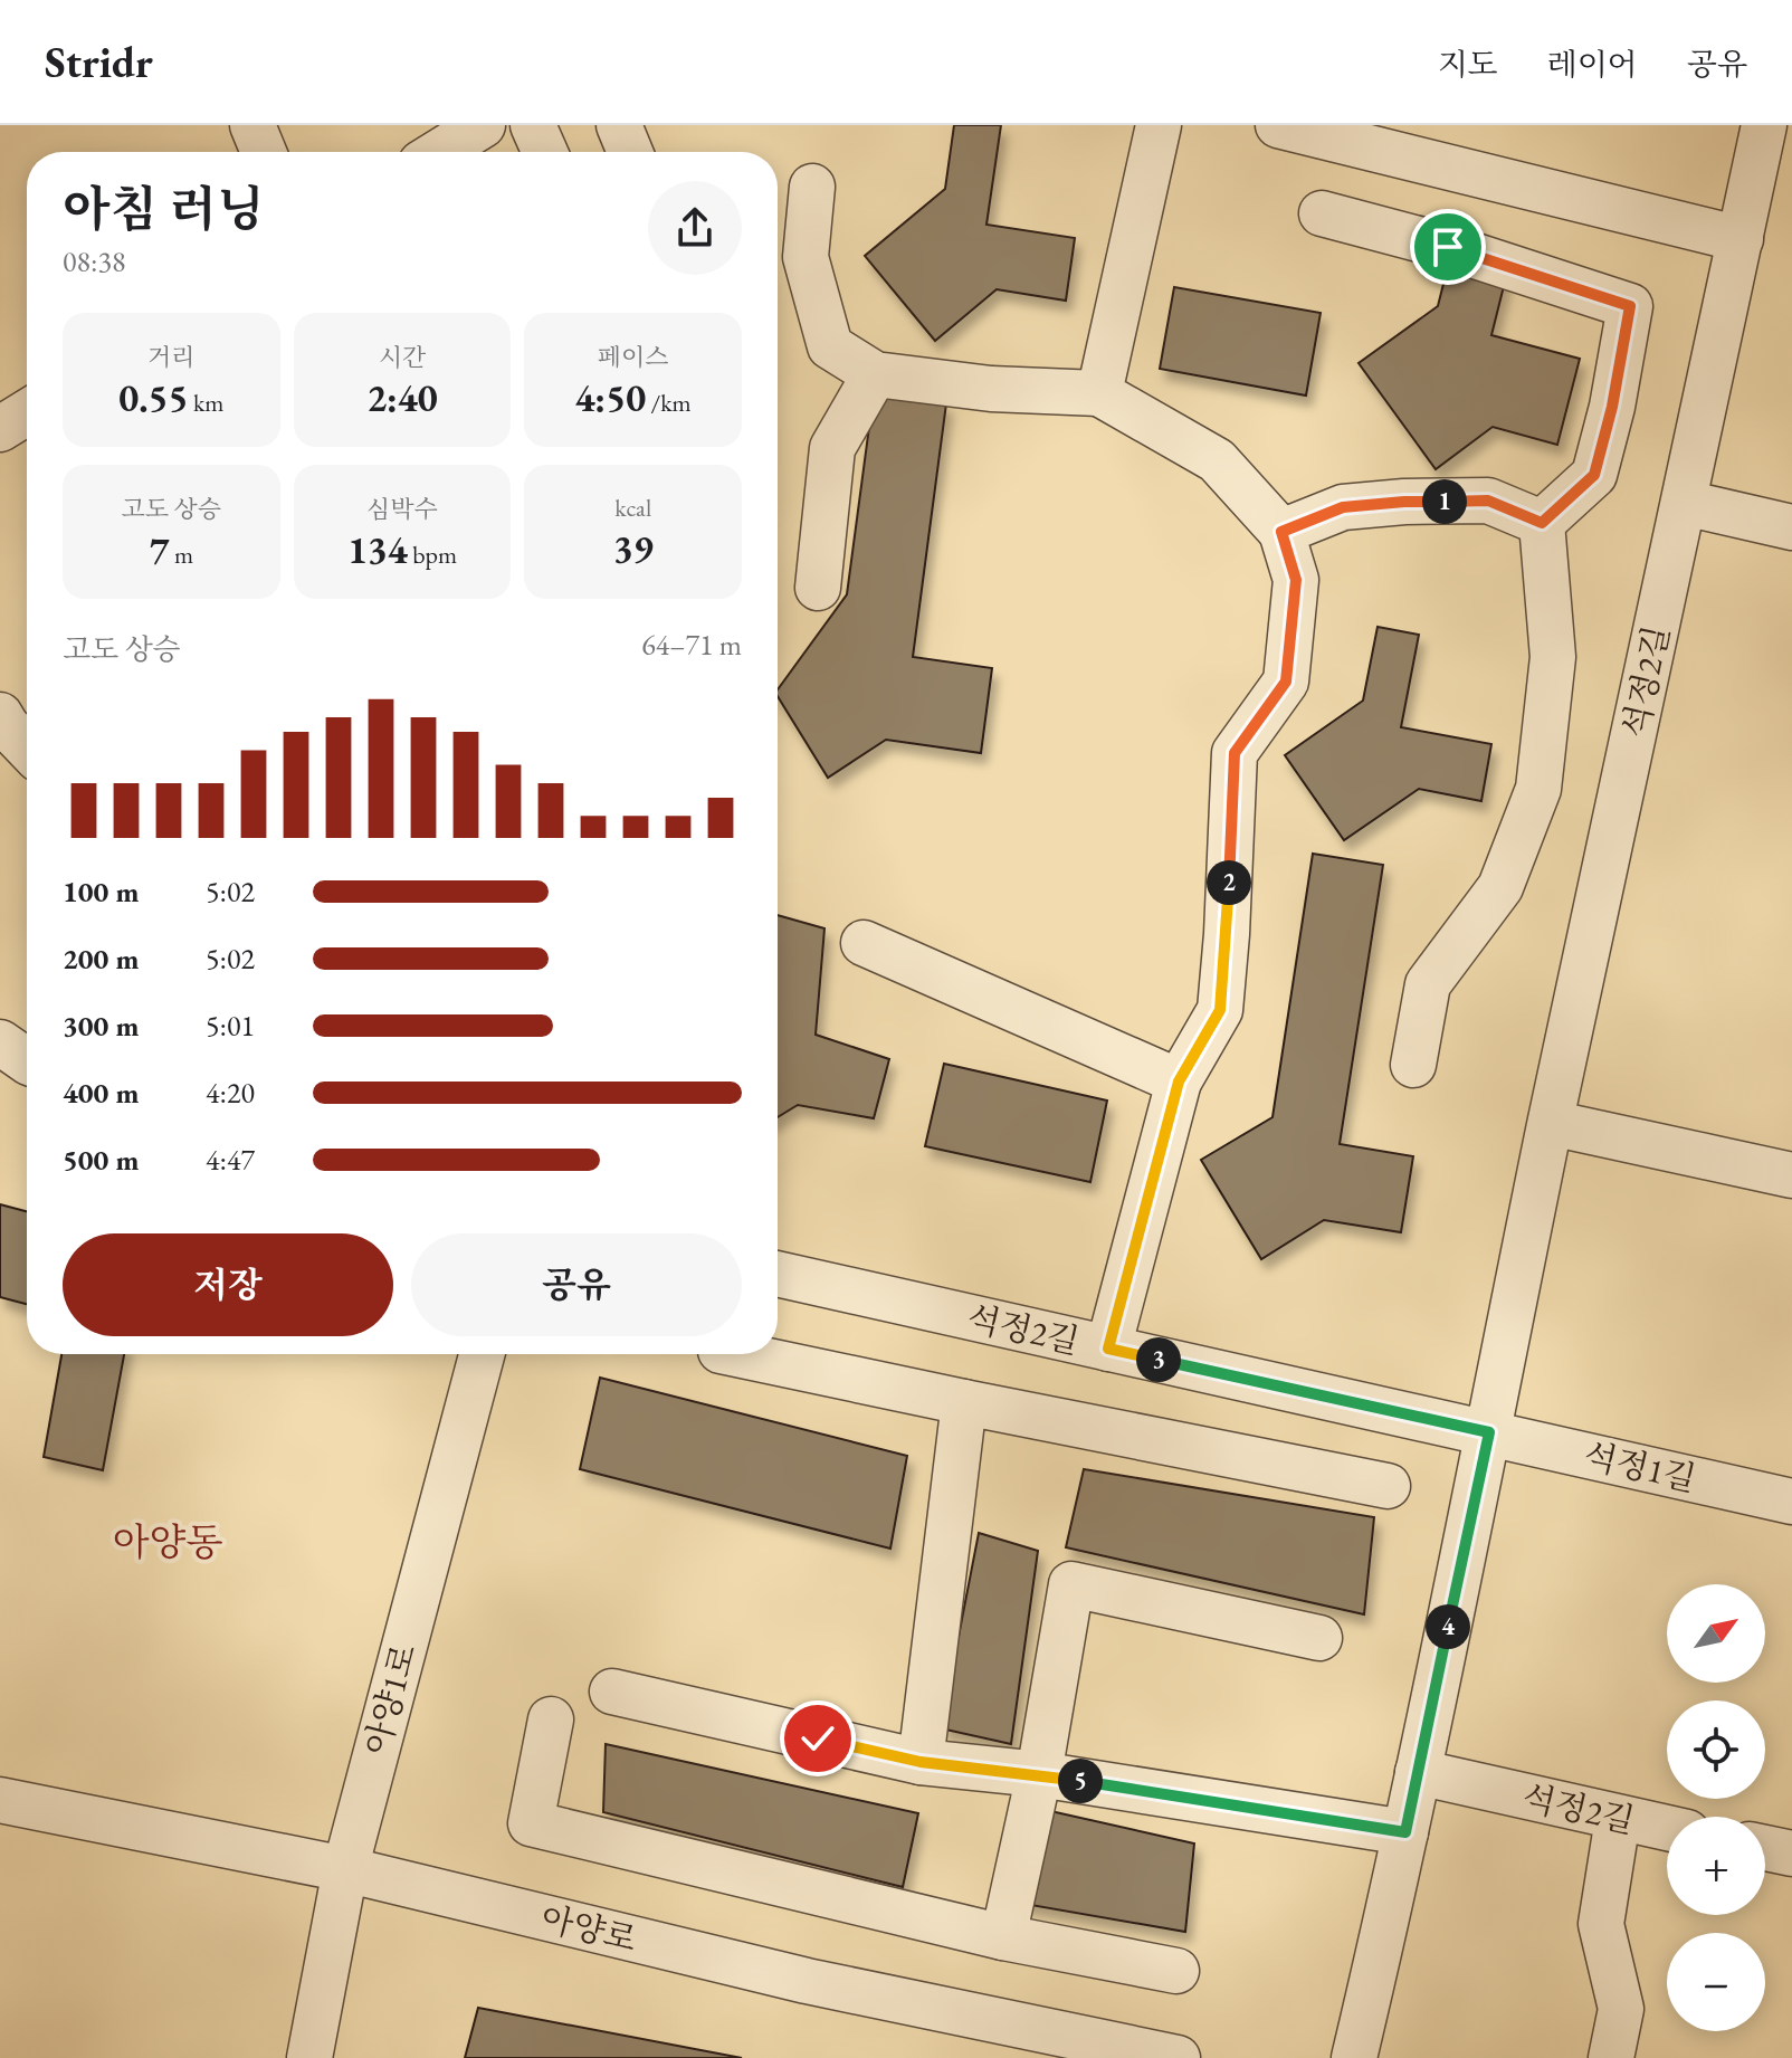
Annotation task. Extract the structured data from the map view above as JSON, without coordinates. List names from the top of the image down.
{
  "streets": {
    "street": [
      "석정2길",
      "석정1길",
      "아양1로",
      "아양로"
    ]
  },
  "crossings": [
    ["석정2길", "석정1길"],
    ["아양1로", "아양로"]
  ],
  "districts": ["아양동"],
  "north": "top right",
  "page": {
    "header": "Stridr",
    "nav": ["지도", "레이어", "공유"],
    "heading": ["아침 러닝", "08:38"],
    "stats": [
      ["거리", "0.55 km"],
      ["시간", "2:40"],
      ["페이스", "4:50 /km"],
      ["고도 상승", "7 m"],
      ["심박수", "134 bpm"],
      ["kcal", "39"]
    ],
    "pins": [
      "1",
      "2",
      "3",
      "4",
      "5"
    ],
    "chart": ["고도 상승", "64–71 m"],
    "list": [
      {
        "name": "100 m",
        "note": "5:02"
      },
      {
        "name": "200 m",
        "note": "5:02"
      },
      {
        "name": "300 m",
        "note": "5:01"
      },
      {
        "name": "400 m",
        "note": "4:20"
      },
      {
        "name": "500 m",
        "note": "4:47"
      }
    ],
    "buttons": ["저장", "공유"],
    "map_buttons": ["+", "−"]
  }
}
